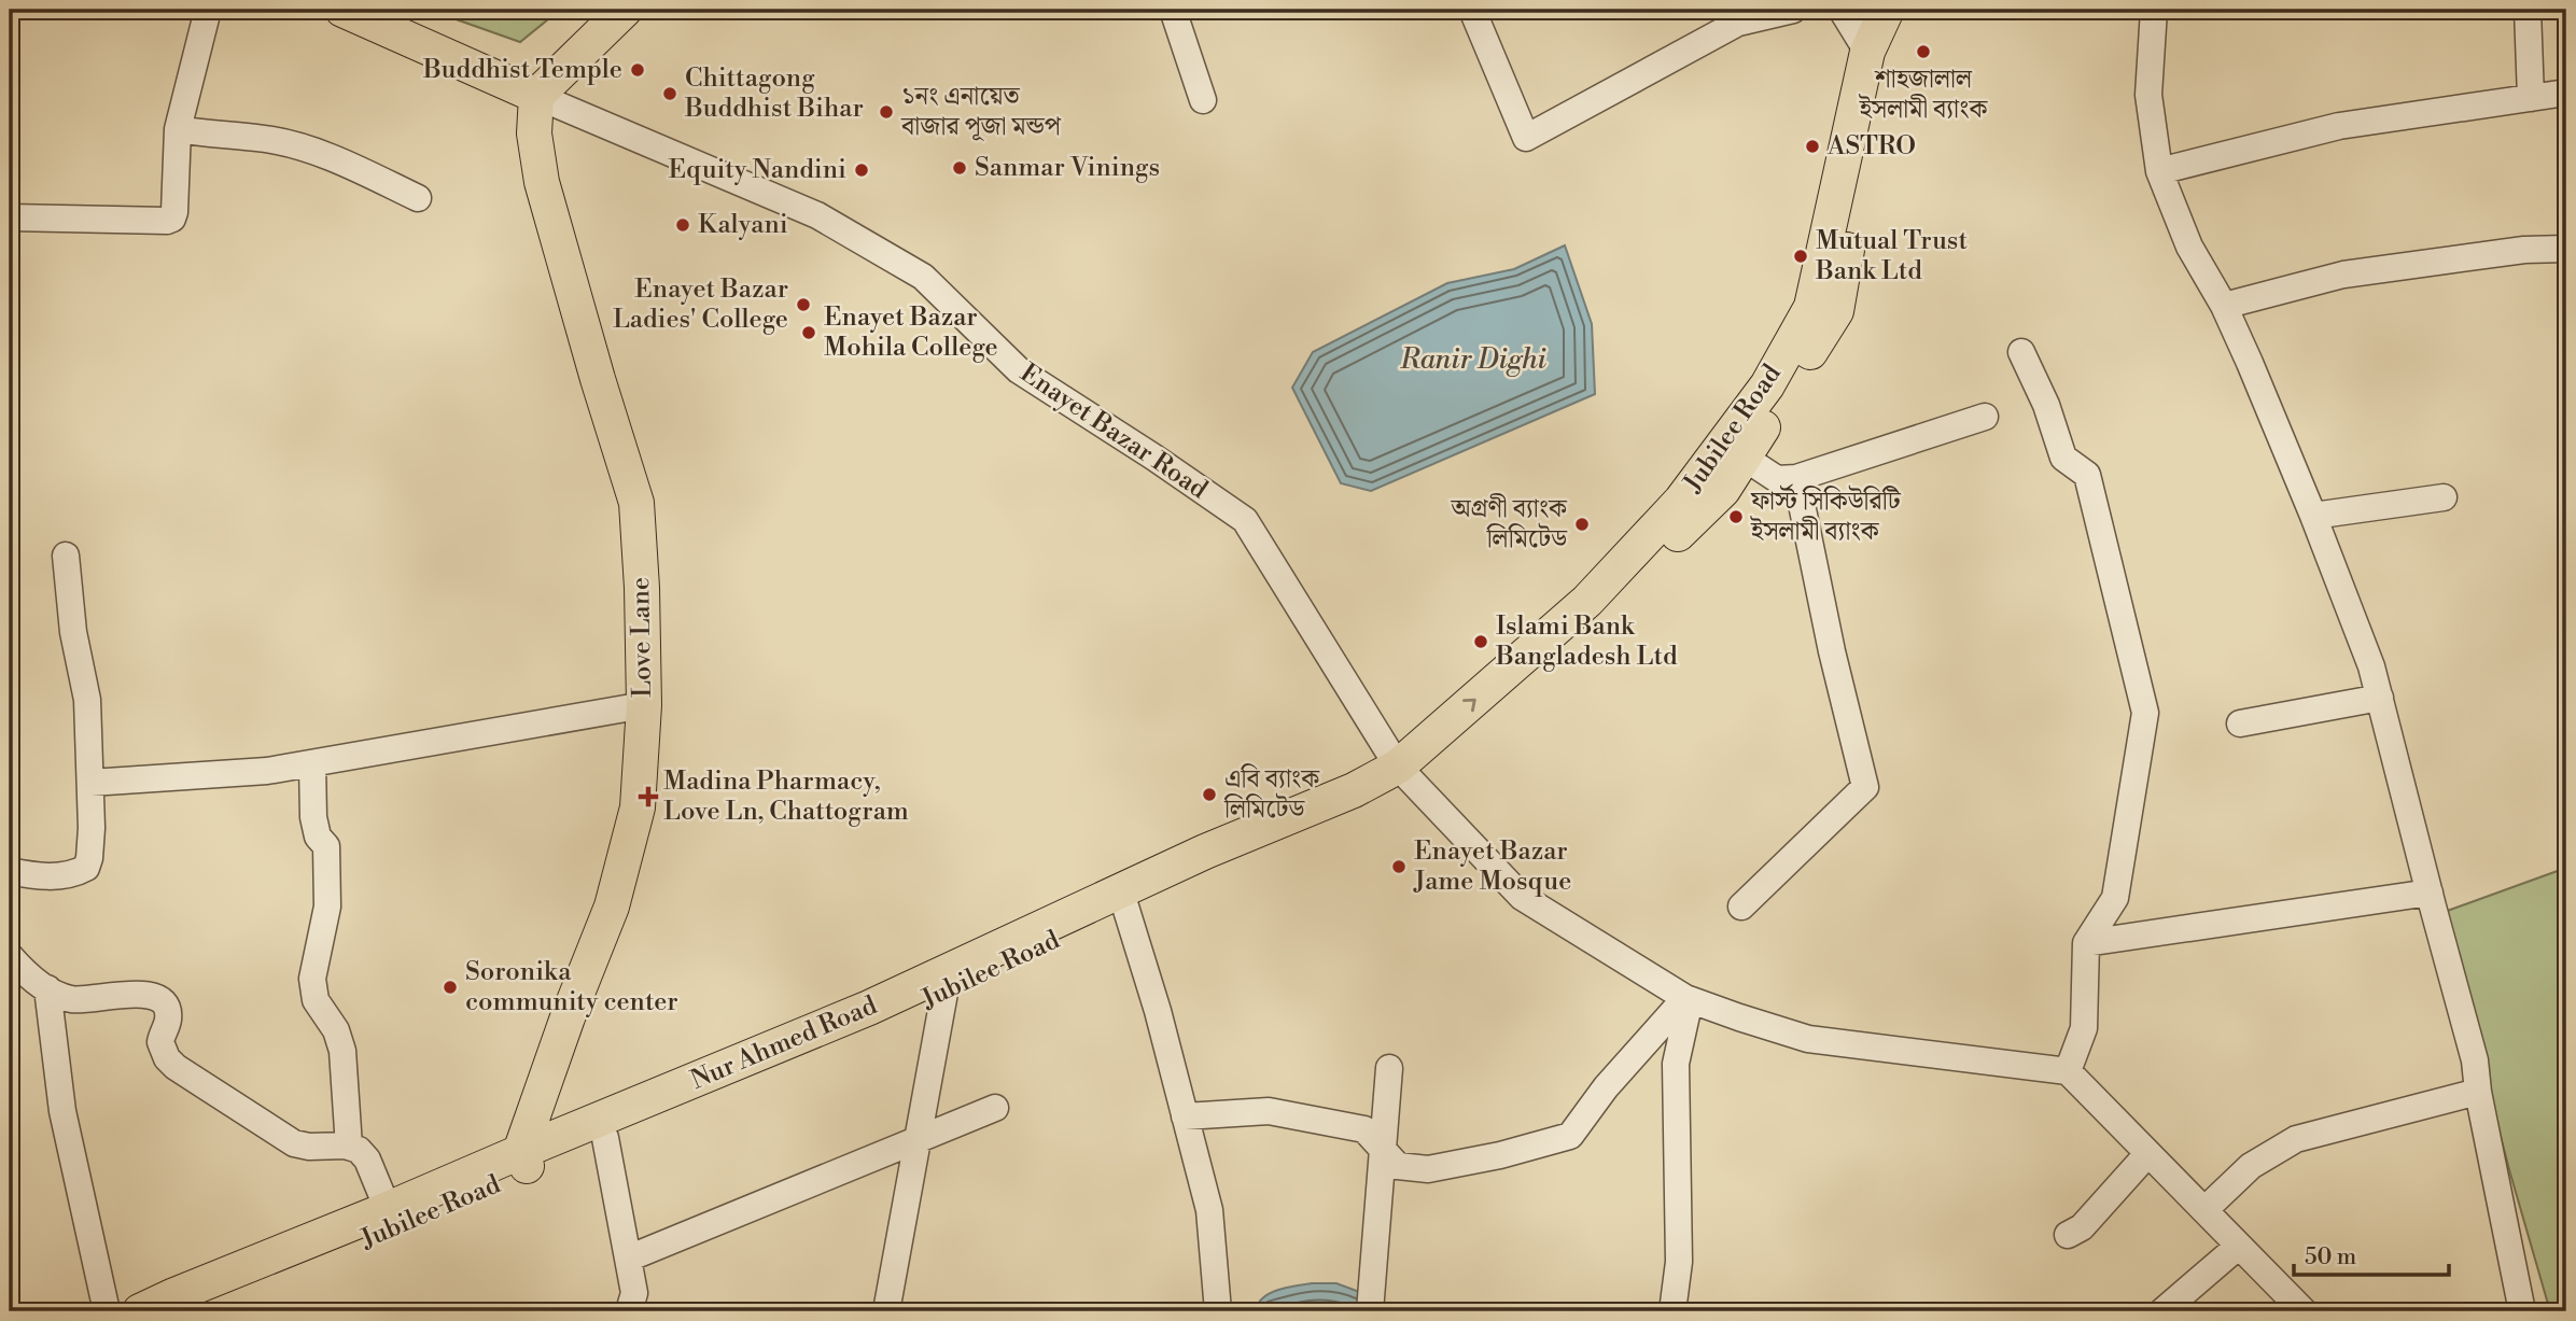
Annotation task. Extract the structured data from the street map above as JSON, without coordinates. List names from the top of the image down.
{
  "streets": {
    "main road": ["Jubilee Road", "Love Lane", "Nur Ahmed Road"],
    "street": ["Enayet Bazar Road"]
  },
  "crossings": [
    ["Jubilee Road", "Enayet Bazar Road"],
    ["Jubilee Road", "Love Lane"],
    ["Jubilee Road", "Nur Ahmed Road"],
    ["Enayet Bazar Road", "Love Lane"],
    ["Enayet Bazar Road", "Nur Ahmed Road"],
    ["Love Lane", "Nur Ahmed Road"]
  ],
  "water": ["Ranir Dighi"],
  "places": {
    "other": [
      "শাহজালাল ইসলামী ব্যাংক",
      "Buddhist Temple",
      "Chittagong Buddhist Bihar",
      "১নং এনায়েত বাজার পূজা মন্ডপ",
      "ASTRO",
      "Sanmar Vinings",
      "Equity Nandini",
      "Kalyani",
      "Mutual Trust Bank Ltd",
      "Enayet Bazar Ladies' College",
      "Enayet Bazar Mohila College",
      "ফার্স্ট সিকিউরিটি ইসলামী ব্যাংক",
      "অগ্রণী ব্যাংক লিমিটেড",
      "Islami Bank Bangladesh Ltd",
      "এবি ব্যাংক লিমিটেড",
      "Enayet Bazar Jame Mosque",
      "Soronika community center"
    ],
    "health": ["Madina Pharmacy, Love Ln, Chattogram"]
  },
  "scale_bar": "50 m"
}
